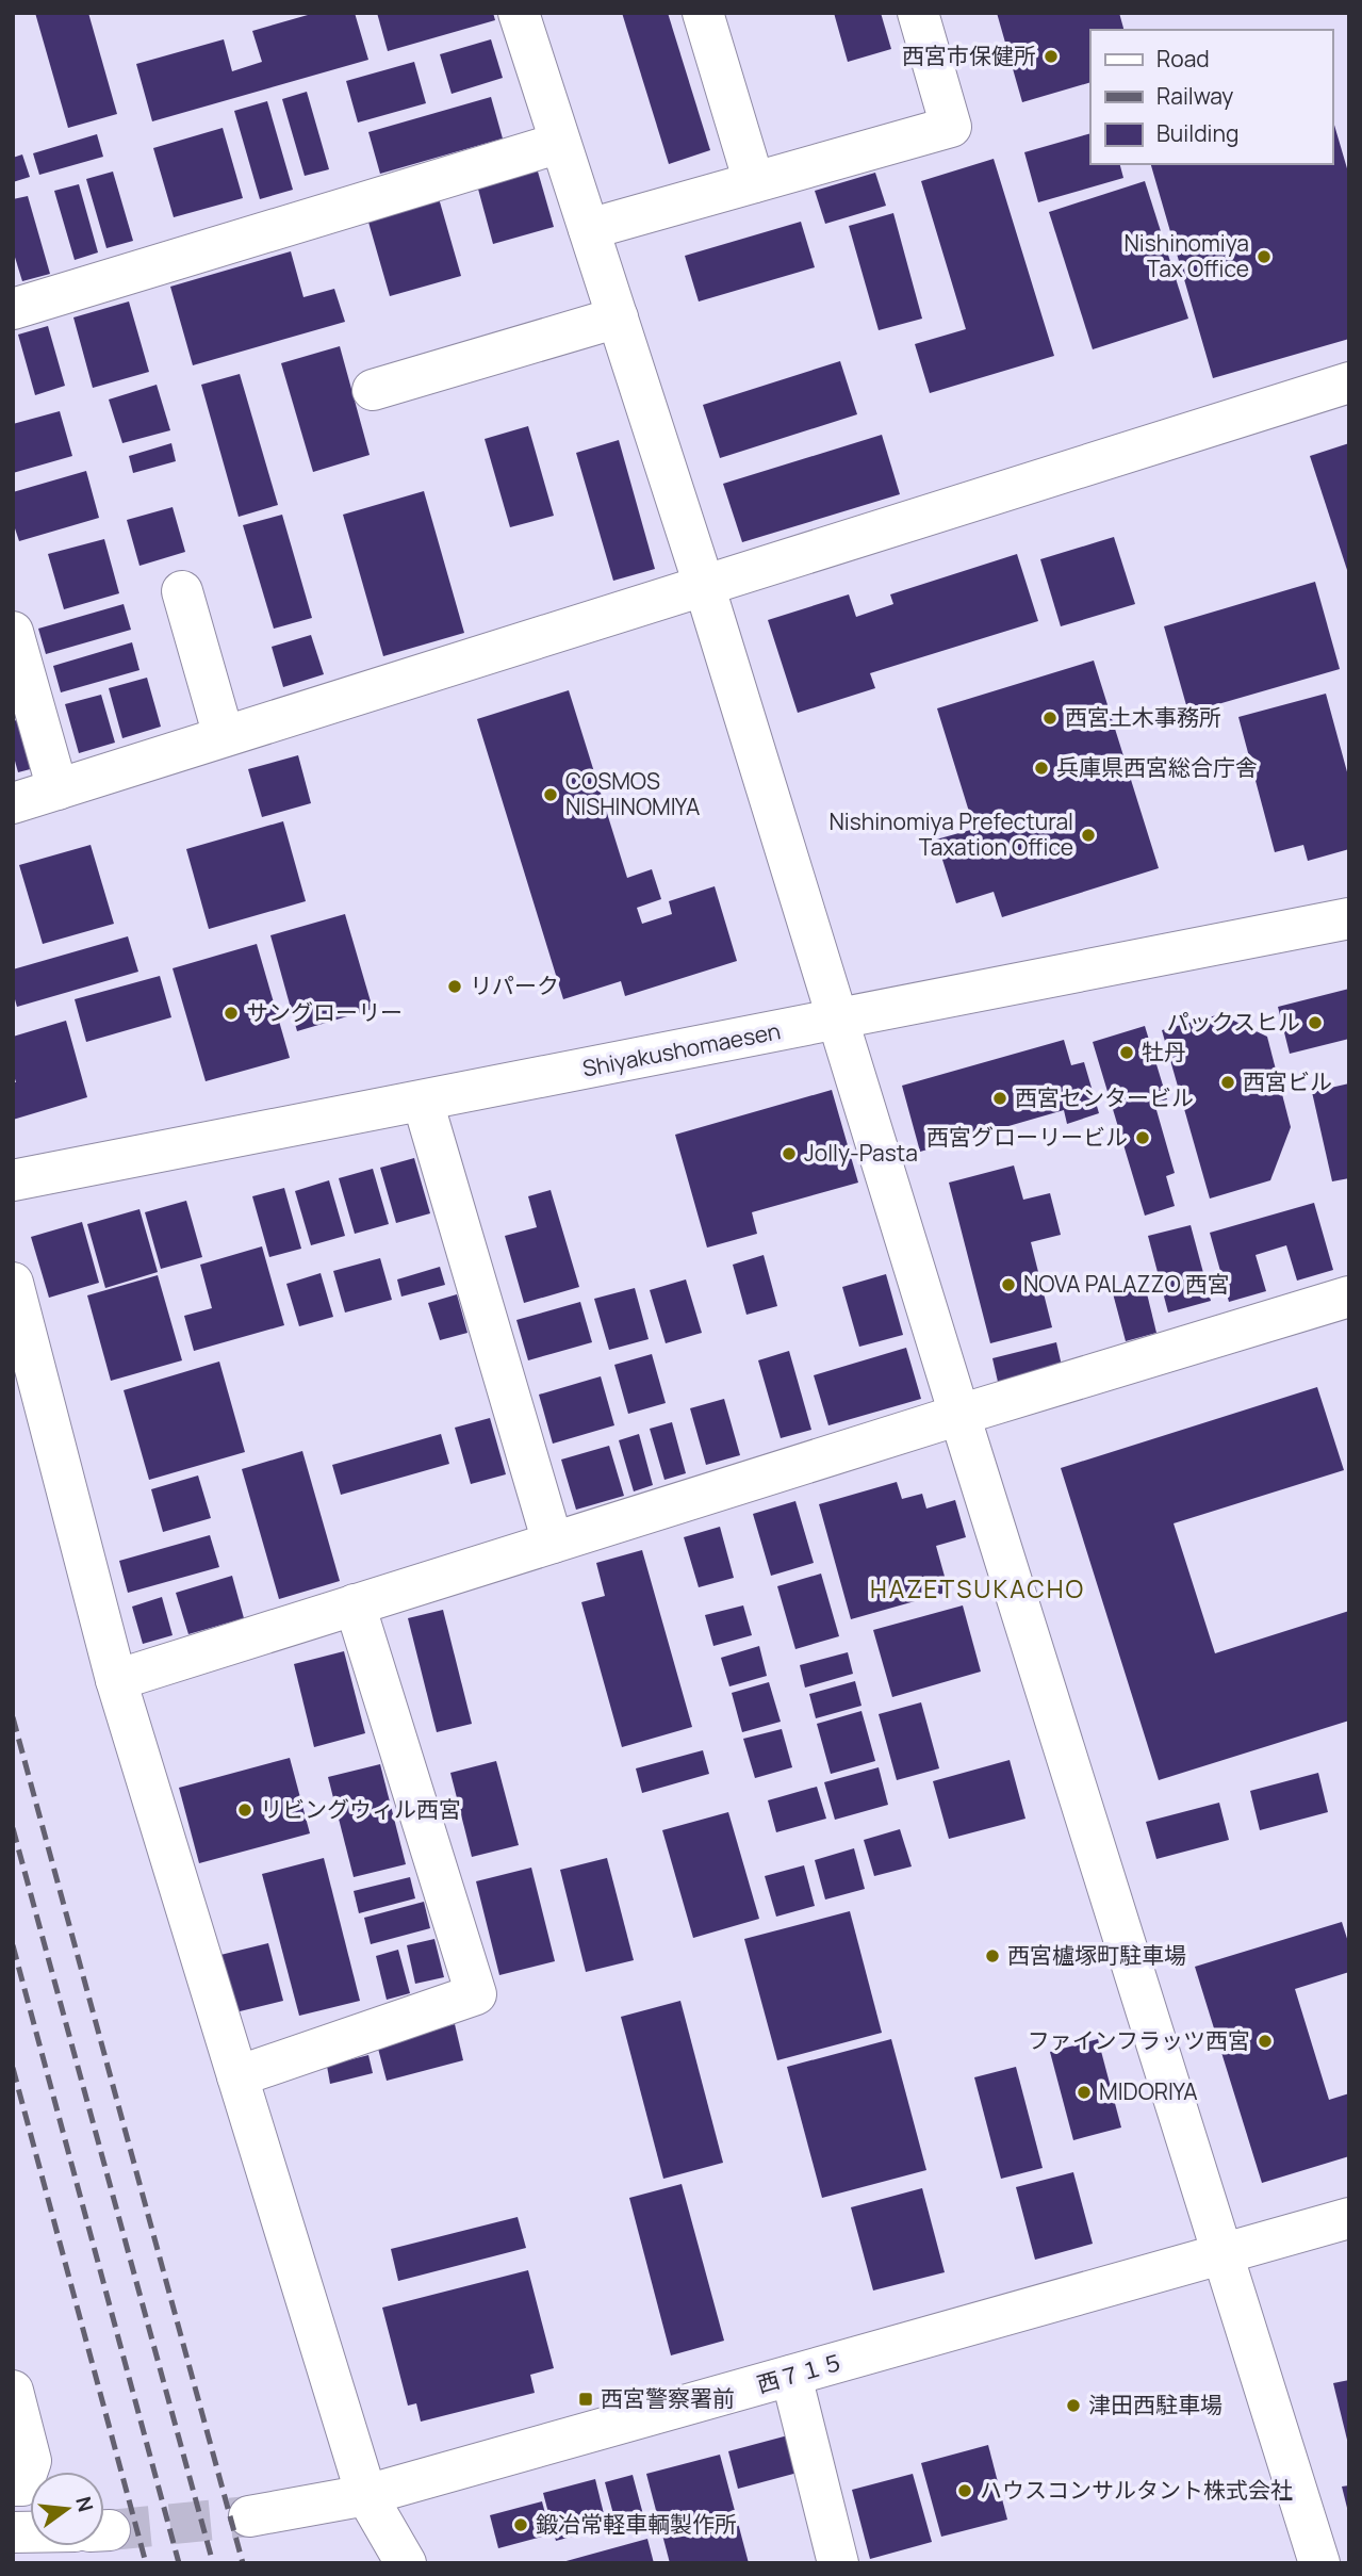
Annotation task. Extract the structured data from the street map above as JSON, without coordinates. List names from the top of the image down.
{
  "streets": {
    "street": ["Shiyakushomaesen", "西７１５"]
  },
  "districts": ["HAZETSUKACHO"],
  "places": {
    "other": [
      "西宮市保健所",
      "Nishinomiya Tax Office",
      "西宮土木事務所",
      "兵庫県西宮総合庁舎",
      "COSMOS NISHINOMIYA",
      "Nishinomiya Prefectural Taxation Office",
      "リパーク",
      "サングローリー",
      "パックスヒル",
      "牡丹",
      "西宮ビル",
      "西宮センタービル",
      "西宮グローリービル",
      "Jolly-Pasta",
      "NOVA PALAZZO 西宮",
      "リビングウィル西宮",
      "西宮櫨塚町駐車場",
      "ファインフラッツ西宮",
      "MIDORIYA",
      "津田西駐車場",
      "ハウスコンサルタント株式会社",
      "鍛冶常軽車輌製作所"
    ],
    "transit": ["西宮警察署前"]
  },
  "legend": ["Road", "Railway", "Building"],
  "north": "right"
}
